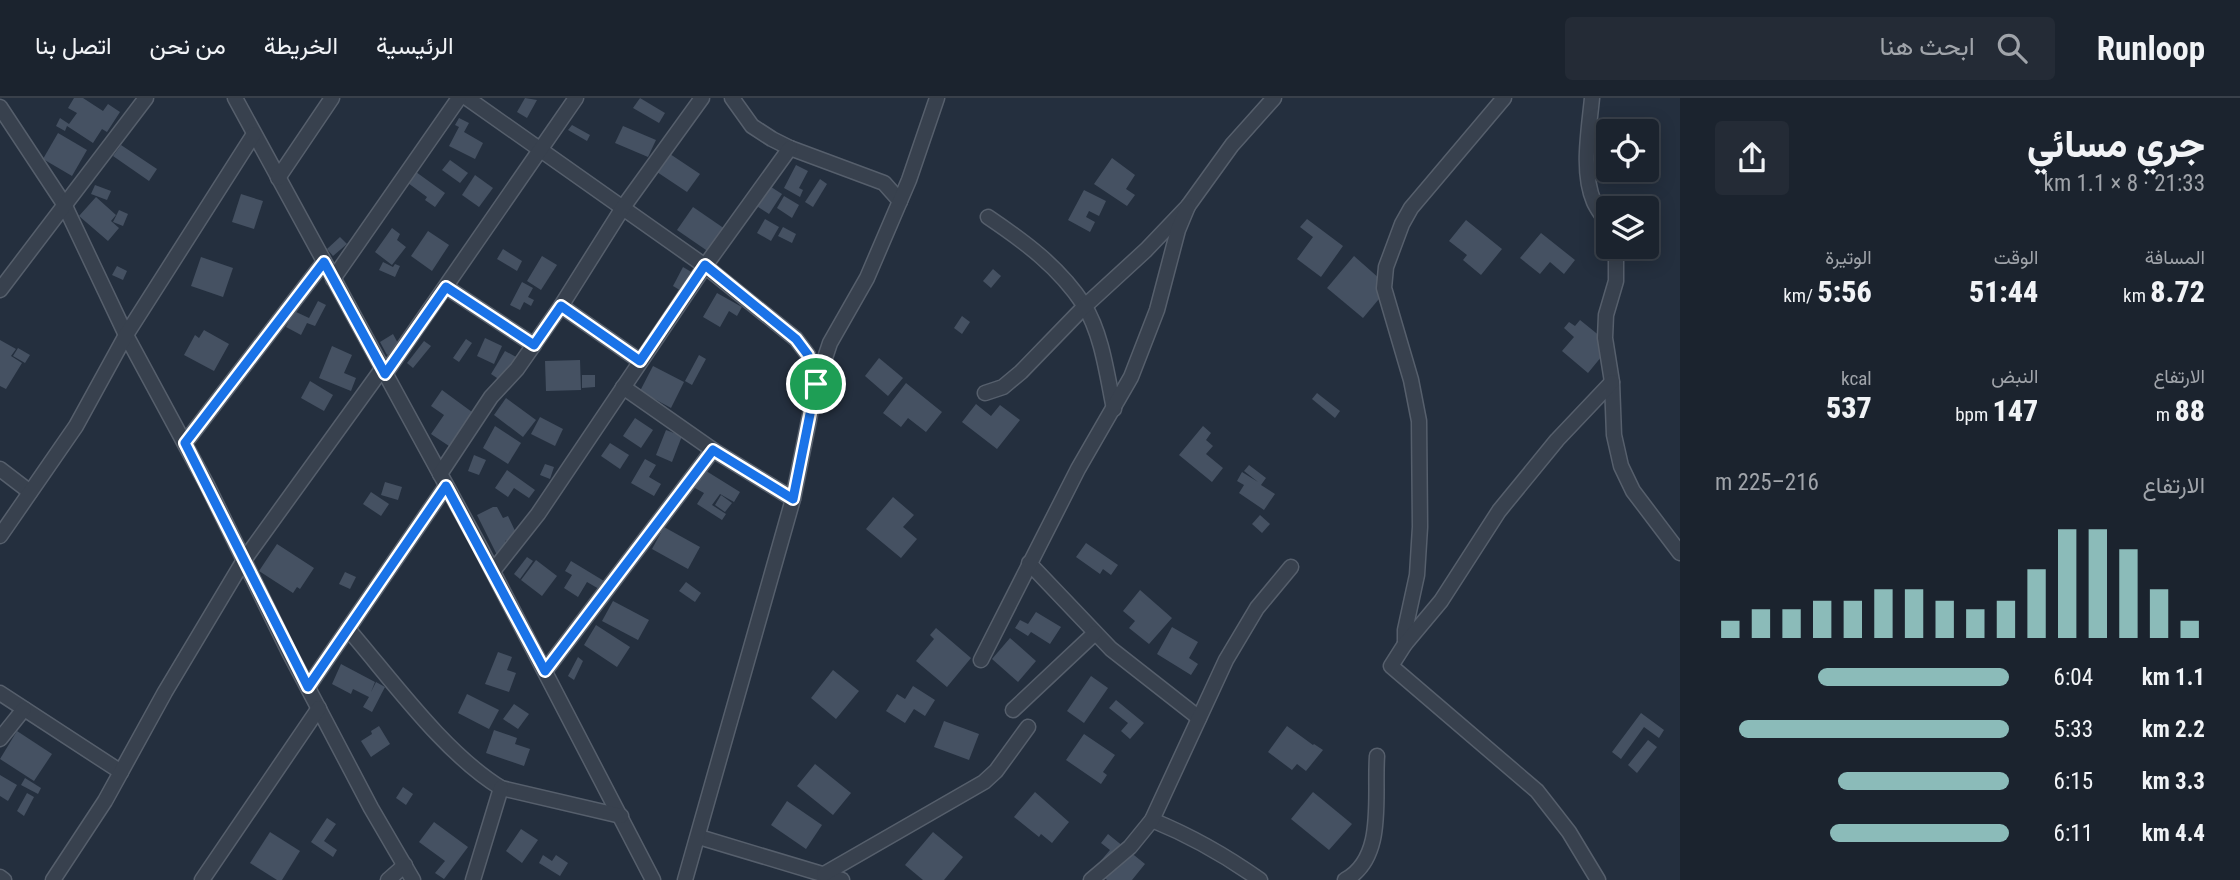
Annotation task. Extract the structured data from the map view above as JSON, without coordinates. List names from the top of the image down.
{
  "page": {
    "header": "Runloop",
    "search": "ابحث هنا",
    "nav": [
      "الرئيسية",
      "الخريطة",
      "من نحن",
      "اتصل بنا"
    ],
    "heading": ["جري مسائي", "21:33 · 8 × 1.1 km"],
    "stats": [
      ["المسافة", "8.72 km"],
      ["الوقت", "51:44"],
      ["الوتيرة", "5:56 /km"],
      ["الارتفاع", "88 m"],
      ["النبض", "147 bpm"],
      ["kcal", "537"]
    ],
    "chart": ["الارتفاع", "216–225 m"],
    "list": [
      {
        "name": "1.1 km",
        "note": "6:04"
      },
      {
        "name": "2.2 km",
        "note": "5:33"
      },
      {
        "name": "3.3 km",
        "note": "6:15"
      },
      {
        "name": "4.4 km",
        "note": "6:11"
      }
    ]
  }
}
